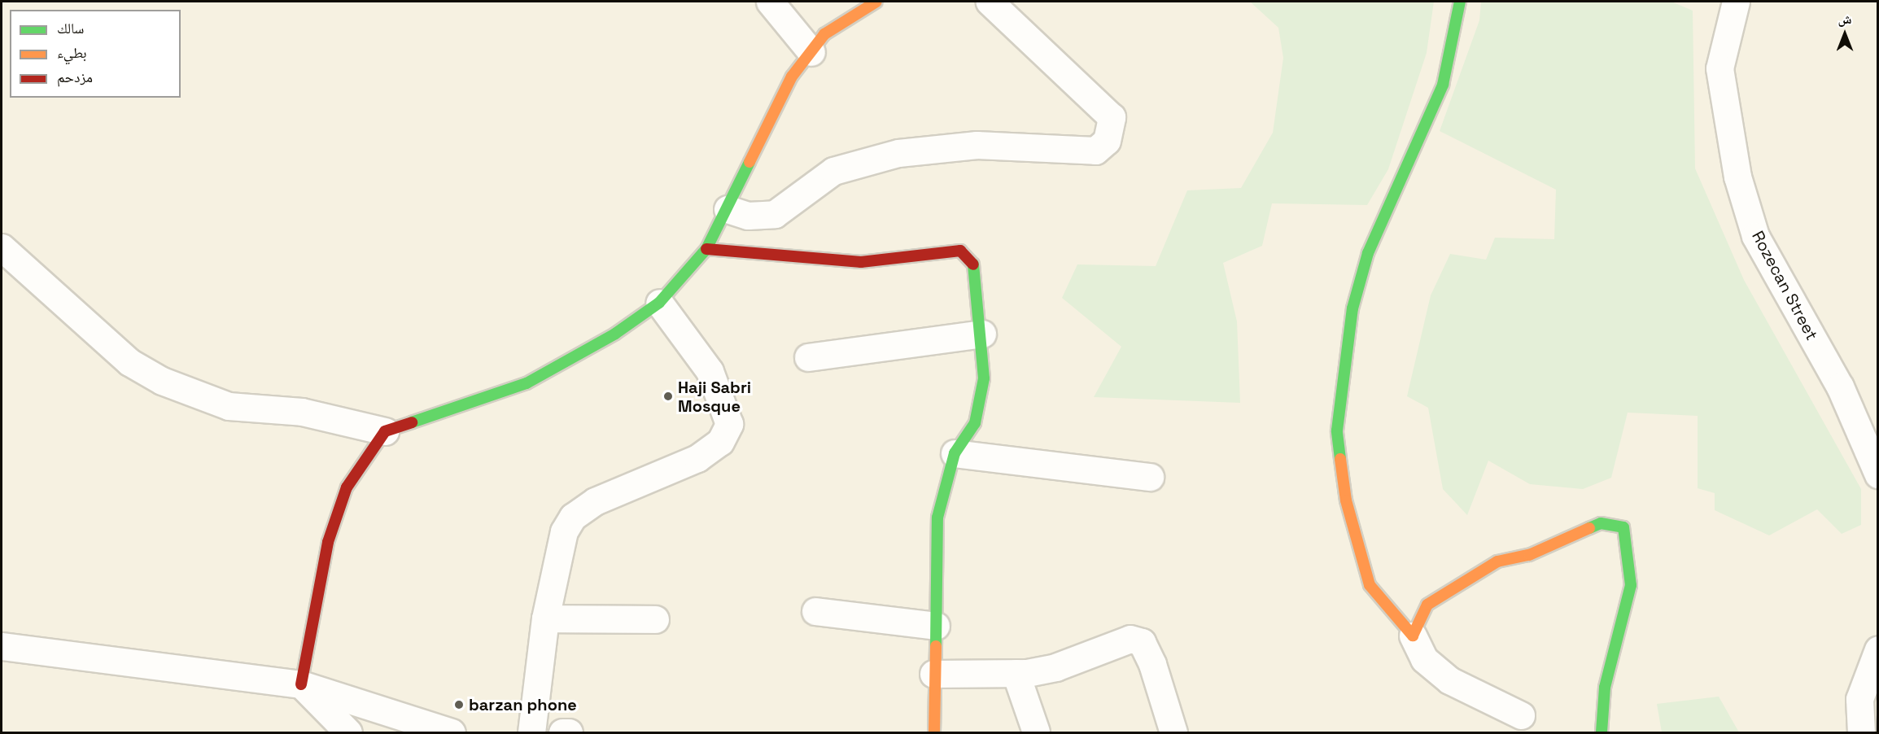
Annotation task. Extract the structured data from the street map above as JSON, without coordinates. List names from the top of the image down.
{
  "streets": {
    "street": ["Rozecan Street"]
  },
  "places": ["Haji Sabri Mosque", "barzan phone"],
  "legend": ["سالك", "بطيء", "مزدحم"],
  "north": "top"
}
